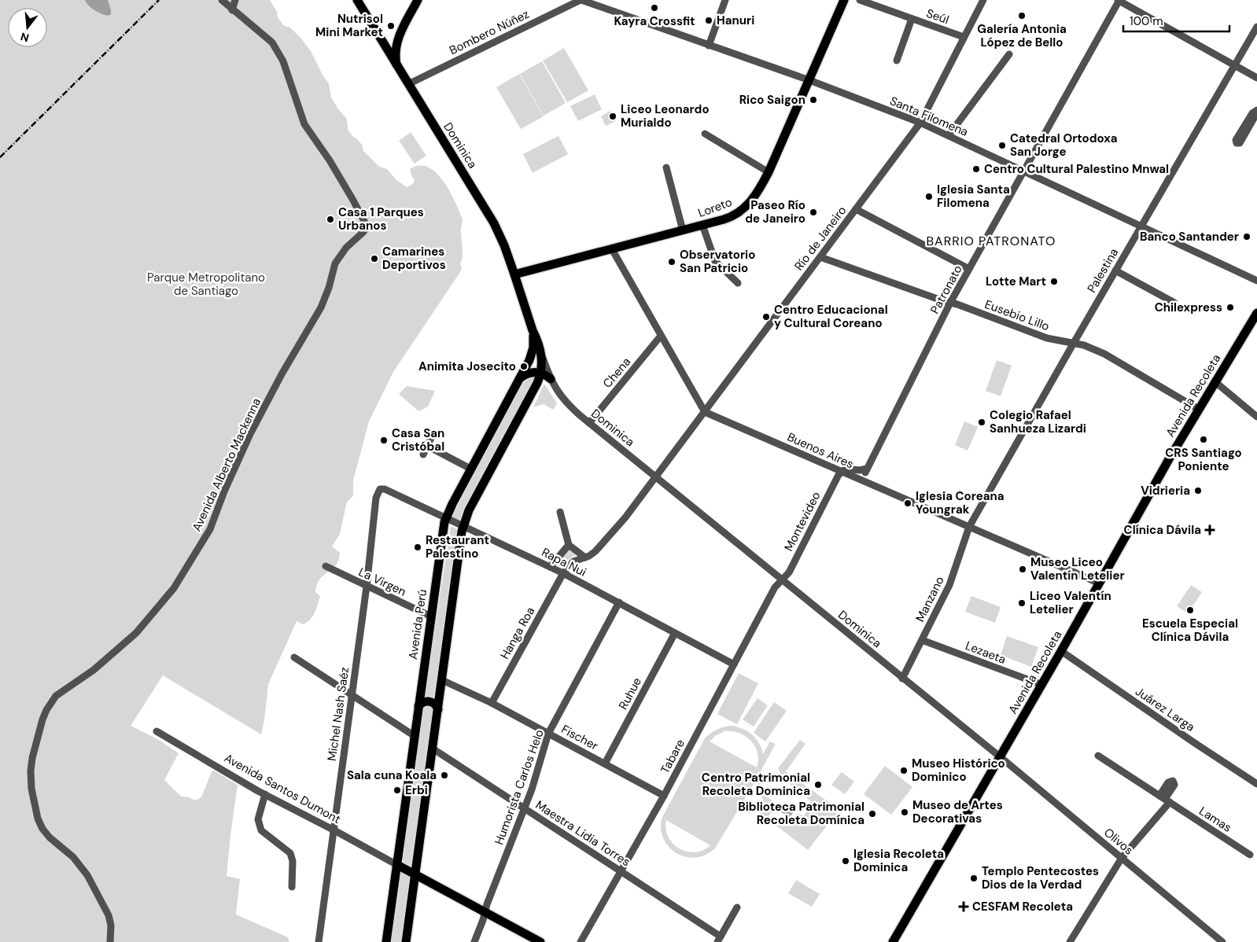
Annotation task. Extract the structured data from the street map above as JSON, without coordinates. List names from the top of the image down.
{
  "streets": {
    "main road": [
      "Dominica",
      "Loreto",
      "Avenida Recoleta",
      "Avenida Perú"
    ],
    "street": [
      "Seúl",
      "Bombero Núñez",
      "Santa Filomena",
      "Río de Janeiro",
      "Palestina",
      "Patronato",
      "Eusebio Lillo",
      "Chena",
      "Buenos Aires",
      "Avenida Alberto Mackenna",
      "Montevideo",
      "Rapa Nui",
      "La Virgen",
      "Manzano",
      "Hanga Roa",
      "Lezaeta",
      "Ruhue",
      "Juárez Larga",
      "Michel Nash Saéz",
      "Fischer",
      "Tabare",
      "Humorista Carlos Helo",
      "Avenida Santos Dumont",
      "Lamas",
      "Maestra Lidia Torres",
      "Olivos"
    ]
  },
  "crossings": [
    ["Seúl", "Río de Janeiro"],
    ["Bombero Núñez", "Santa Filomena"],
    ["Bombero Núñez", "Dominica"],
    ["Santa Filomena", "Loreto"],
    ["Santa Filomena", "Río de Janeiro"],
    ["Santa Filomena", "Palestina"],
    ["Santa Filomena", "Patronato"],
    ["Dominica", "Loreto"],
    ["Dominica", "Río de Janeiro"],
    ["Dominica", "Chena"],
    ["Dominica", "Avenida Recoleta"],
    ["Dominica", "Montevideo"],
    ["Dominica", "Manzano"],
    ["Dominica", "Avenida Perú"],
    ["Dominica", "Tabare"],
    ["Dominica", "Olivos"],
    ["Río de Janeiro", "Eusebio Lillo"],
    ["Río de Janeiro", "Buenos Aires"],
    ["Palestina", "Eusebio Lillo"],
    ["Palestina", "Buenos Aires"],
    ["Palestina", "Manzano"],
    ["Patronato", "Eusebio Lillo"],
    ["Patronato", "Buenos Aires"],
    ["Eusebio Lillo", "Avenida Recoleta"],
    ["Avenida Recoleta", "Buenos Aires"],
    ["Avenida Recoleta", "Lezaeta"],
    ["Avenida Recoleta", "Juárez Larga"],
    ["Avenida Recoleta", "Olivos"],
    ["Buenos Aires", "Montevideo"],
    ["Buenos Aires", "Manzano"],
    ["Montevideo", "Tabare"],
    ["Rapa Nui", "Avenida Perú"],
    ["Rapa Nui", "Hanga Roa"],
    ["Rapa Nui", "Ruhue"],
    ["Rapa Nui", "Michel Nash Saéz"],
    ["Rapa Nui", "Tabare"],
    ["Rapa Nui", "Humorista Carlos Helo"],
    ["La Virgen", "Avenida Perú"],
    ["La Virgen", "Michel Nash Saéz"],
    ["Manzano", "Lezaeta"],
    ["Avenida Perú", "Avenida Santos Dumont"],
    ["Hanga Roa", "Fischer"],
    ["Ruhue", "Fischer"],
    ["Michel Nash Saéz", "Avenida Santos Dumont"],
    ["Fischer", "Tabare"],
    ["Fischer", "Humorista Carlos Helo"],
    ["Tabare", "Maestra Lidia Torres"],
    ["Humorista Carlos Helo", "Maestra Lidia Torres"]
  ],
  "districts": ["BARRIO PATRONATO"],
  "parks": ["Parque Metropolitano de Santiago"],
  "places": {
    "other": [
      "Kayra Crossfit",
      "Galería Antonia López de Bello",
      "Hanuri",
      "Nutrisol Mini Market",
      "Rico Saigon",
      "Liceo Leonardo Murialdo",
      "Catedral Ortodoxa San Jorge",
      "Centro Cultural Palestino Mnwal",
      "Iglesia Santa Filomena",
      "Paseo Río de Janeiro",
      "Casa 1 Parques Urbanos",
      "Banco Santander",
      "Camarines Deportivos",
      "Observatorio San Patricio",
      "Lotte Mart",
      "Chilexpress",
      "Centro Educacional y Cultural Coreano",
      "Animita Josecito",
      "Colegio Rafael Sanhueza Lizardi",
      "CRS Santiago Poniente",
      "Casa San Cristóbal",
      "Vidrieria",
      "Iglesia Coreana Youngrak",
      "Restaurant Palestino",
      "Museo Liceo Valentín Letelier",
      "Liceo Valentín Letelier",
      "Escuela Especial Clínica Dávila",
      "Museo Histórico Dominico",
      "Sala cuna Koala",
      "Centro Patrimonial Recoleta Dominica",
      "Erbi",
      "Museo de Artes Decorativas",
      "Biblioteca Patrimonial Recoleta Domínica",
      "Iglesia Recoleta Dominica",
      "Templo Pentecostes Dios de la Verdad"
    ],
    "health": ["Clínica Dávila", "CESFAM Recoleta"]
  },
  "scale_bar": "100 m",
  "north": "bottom"
}
